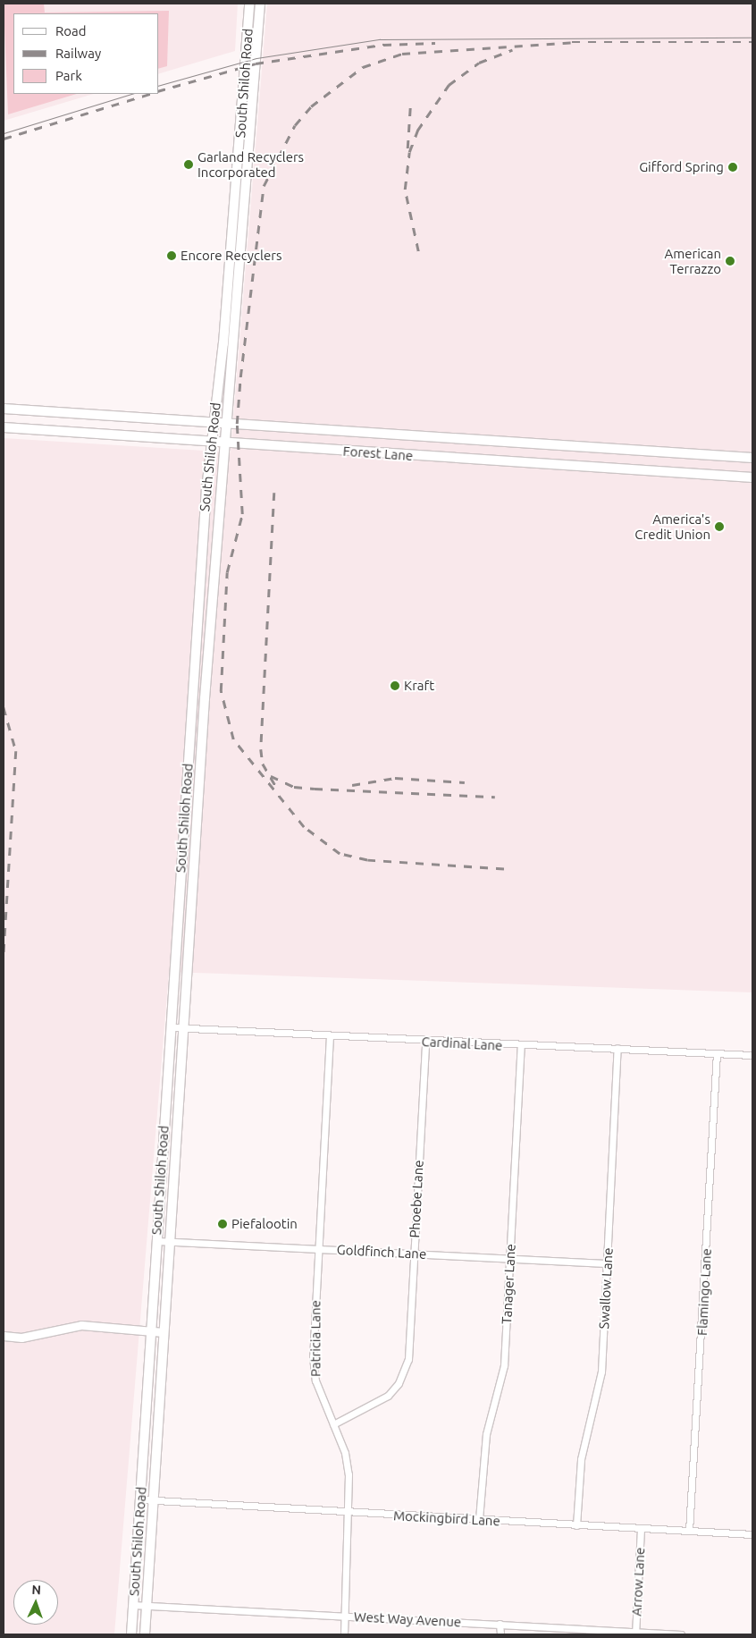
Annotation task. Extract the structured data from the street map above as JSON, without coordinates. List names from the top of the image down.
{
  "streets": {
    "main road": ["South Shiloh Road", "Forest Lane"],
    "street": [
      "Cardinal Lane",
      "Phoebe Lane",
      "Goldfinch Lane",
      "Tanager Lane",
      "Swallow Lane",
      "Flamingo Lane",
      "Patricia Lane",
      "Mockingbird Lane",
      "Arrow Lane",
      "West Way Avenue"
    ]
  },
  "crossings": [
    ["South Shiloh Road", "Forest Lane"],
    ["South Shiloh Road", "Cardinal Lane"],
    ["South Shiloh Road", "Goldfinch Lane"],
    ["South Shiloh Road", "Mockingbird Lane"],
    ["South Shiloh Road", "West Way Avenue"],
    ["Cardinal Lane", "Phoebe Lane"],
    ["Cardinal Lane", "Tanager Lane"],
    ["Cardinal Lane", "Swallow Lane"],
    ["Cardinal Lane", "Flamingo Lane"],
    ["Cardinal Lane", "Patricia Lane"],
    ["Phoebe Lane", "Goldfinch Lane"],
    ["Phoebe Lane", "Patricia Lane"],
    ["Goldfinch Lane", "Tanager Lane"],
    ["Goldfinch Lane", "Swallow Lane"],
    ["Goldfinch Lane", "Patricia Lane"],
    ["Tanager Lane", "Mockingbird Lane"],
    ["Swallow Lane", "Mockingbird Lane"],
    ["Flamingo Lane", "Mockingbird Lane"],
    ["Patricia Lane", "Mockingbird Lane"],
    ["Patricia Lane", "West Way Avenue"],
    ["Mockingbird Lane", "Arrow Lane"],
    ["Arrow Lane", "West Way Avenue"]
  ],
  "places": [
    "Garland Recyclers Incorporated",
    "Gifford Spring",
    "Encore Recyclers",
    "American Terrazzo",
    "America's Credit Union",
    "Kraft",
    "Piefalootin"
  ],
  "legend": ["Road", "Railway", "Park"],
  "north": "top"
}
